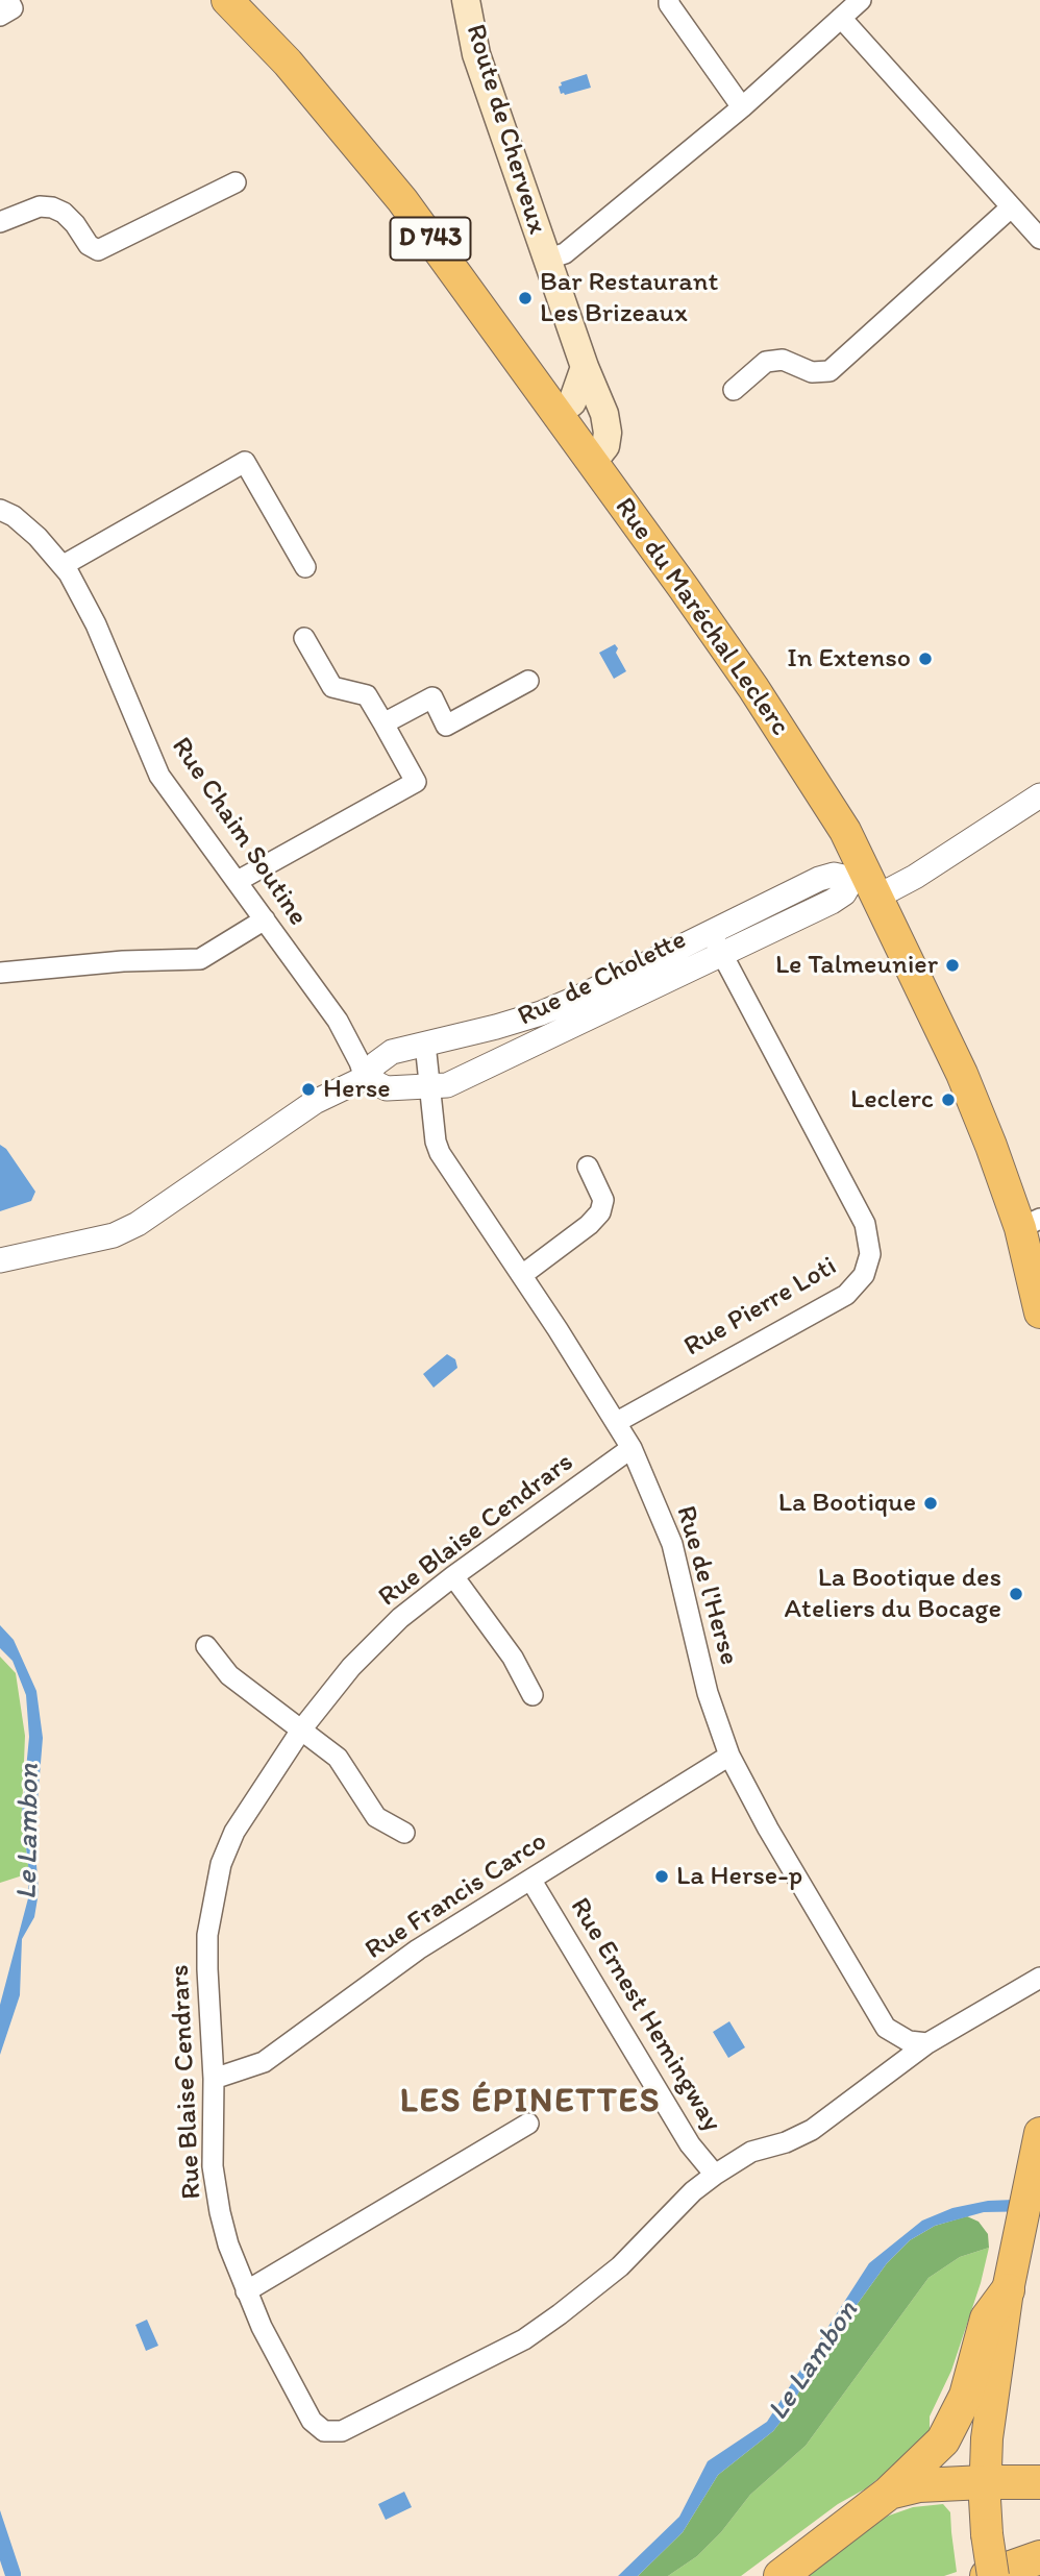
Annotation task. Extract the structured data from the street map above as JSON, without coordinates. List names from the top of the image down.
{
  "streets": {
    "main road": ["Route de Cherveux", "D 743", "Rue du Maréchal Leclerc"],
    "street": [
      "Rue Chaim Soutine",
      "Rue de Cholette",
      "Rue Pierre Loti",
      "Rue Blaise Cendrars",
      "Rue de l'Herse",
      "Rue Francis Carco",
      "Rue Ernest Hemingway"
    ]
  },
  "crossings": [
    ["Route de Cherveux", "Rue du Maréchal Leclerc"],
    ["Rue du Maréchal Leclerc", "Rue de Cholette"],
    ["Rue Chaim Soutine", "Rue de Cholette"],
    ["Rue de Cholette", "Rue Pierre Loti"],
    ["Rue de Cholette", "Rue de l'Herse"],
    ["Rue Pierre Loti", "Rue de l'Herse"],
    ["Rue Blaise Cendrars", "Rue de l'Herse"],
    ["Rue Blaise Cendrars", "Rue Francis Carco"],
    ["Rue Blaise Cendrars", "Rue Ernest Hemingway"],
    ["Rue de l'Herse", "Rue Francis Carco"],
    ["Rue Francis Carco", "Rue Ernest Hemingway"]
  ],
  "districts": ["LES ÉPINETTES"],
  "water": ["Le Lambon"],
  "places": [
    "Bar Restaurant Les Brizeaux",
    "In Extenso",
    "Le Talmeunier",
    "Herse",
    "Leclerc",
    "La Bootique",
    "La Bootique des Ateliers du Bocage",
    "La Herse-p"
  ]
}
